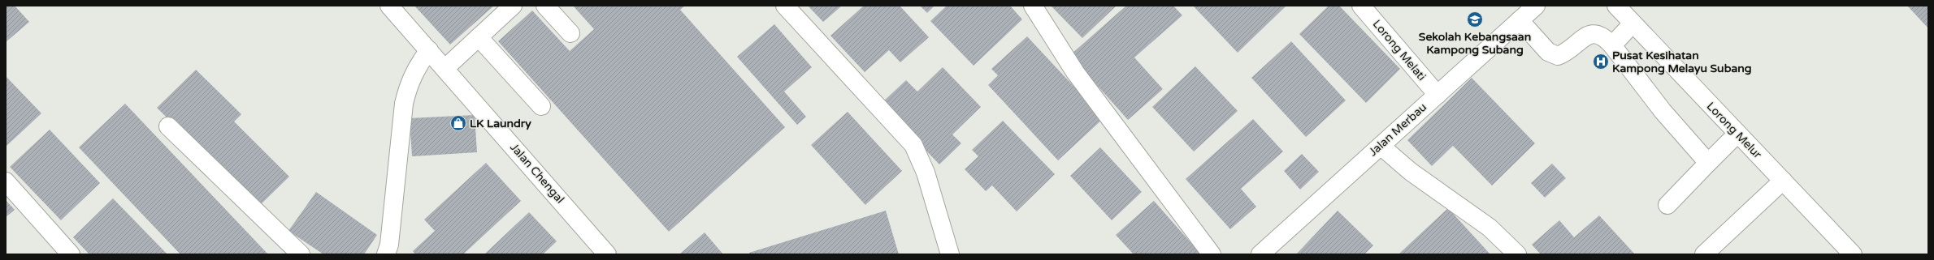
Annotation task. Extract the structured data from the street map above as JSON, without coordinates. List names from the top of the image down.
{
  "streets": {
    "street": [
      "Lorong Melati",
      "Jalan Merbau",
      "Lorong Melur",
      "Jalan Chengal"
    ]
  },
  "crossings": [
    ["Lorong Melati", "Jalan Merbau"]
  ],
  "places": {
    "school or university": ["Sekolah Kebangsaan Kampong Subang"],
    "hospital": ["Pusat Kesihatan Kampong Melayu Subang"],
    "shop": ["LK Laundry"]
  }
}
